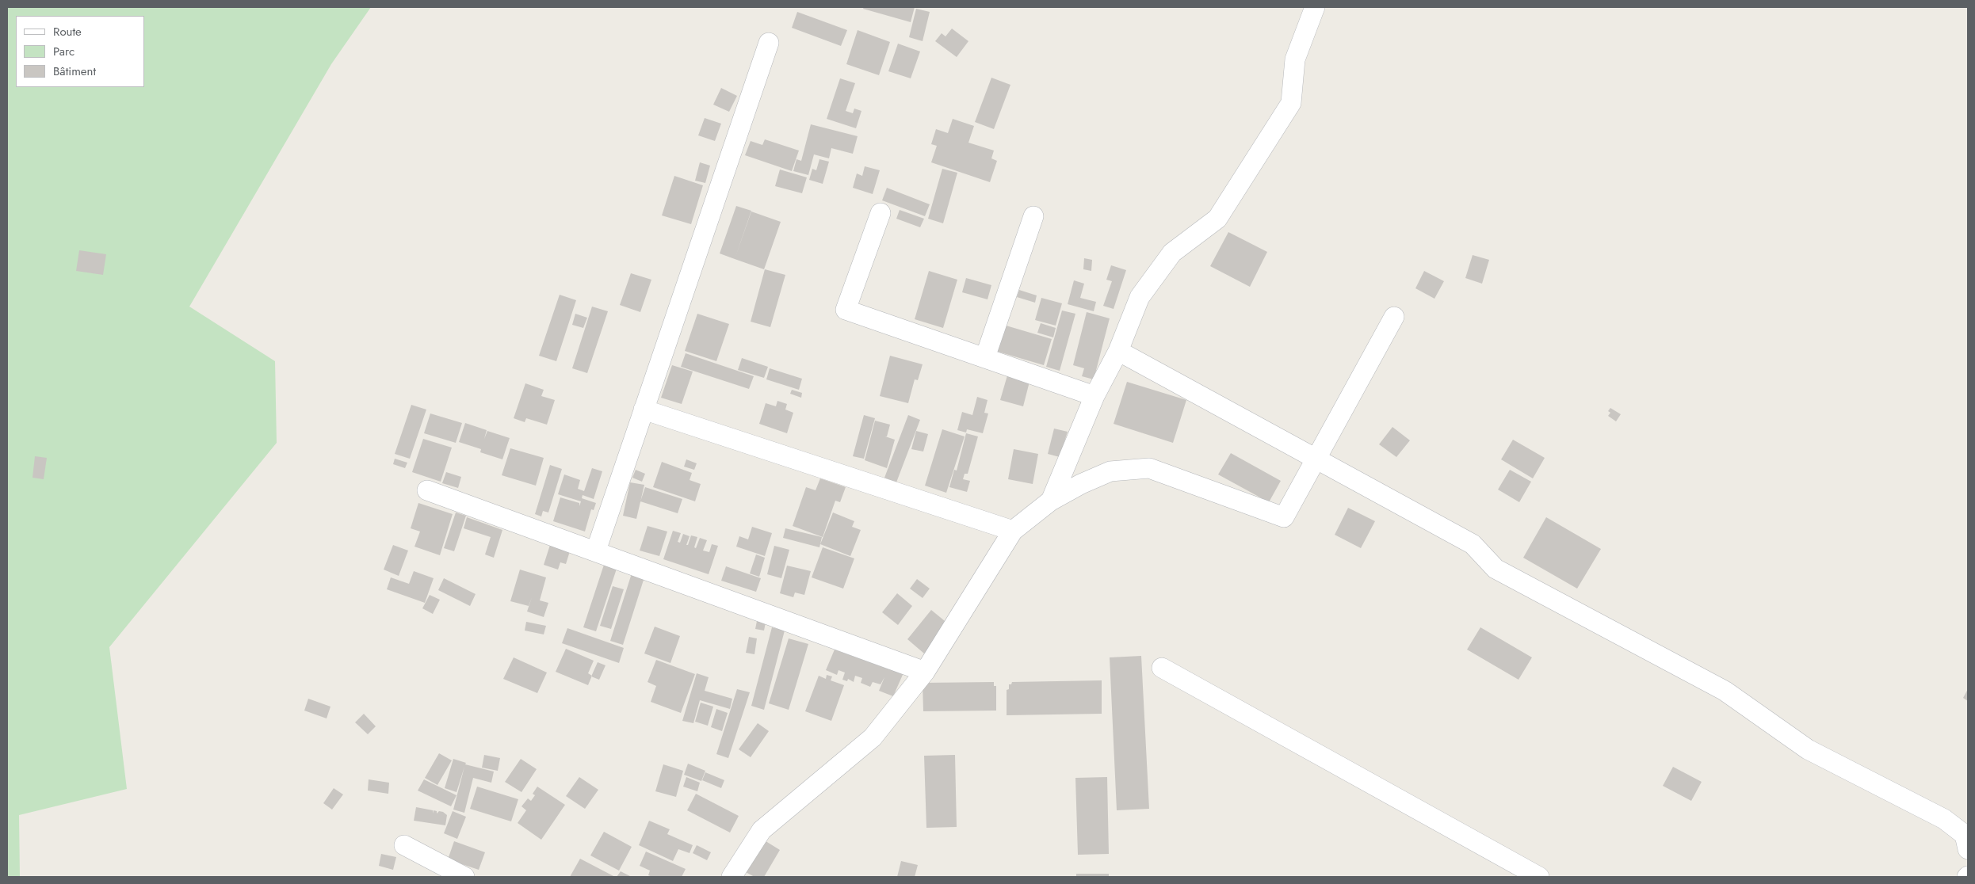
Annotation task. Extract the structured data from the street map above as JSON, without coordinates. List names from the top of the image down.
{
  "legend": ["Route", "Parc", "Bâtiment"]
}
